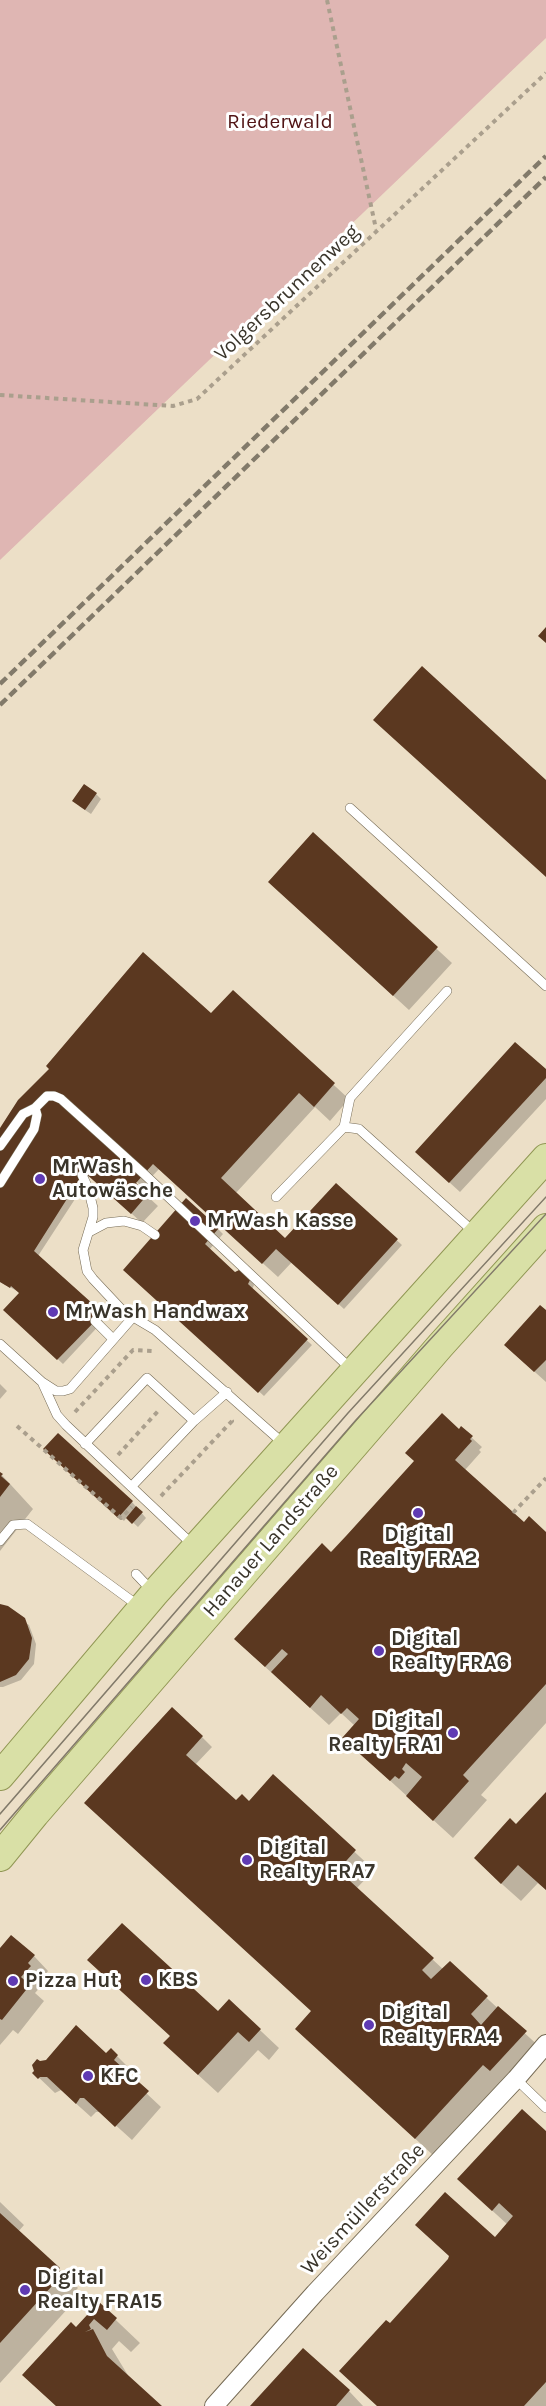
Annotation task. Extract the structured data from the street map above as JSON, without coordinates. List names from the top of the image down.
{
  "streets": {
    "main road": ["Hanauer Landstraße"],
    "street": ["Weismüllerstraße"],
    "path": ["Volgersbrunnenweg"]
  },
  "parks": ["Riederwald"],
  "places": [
    "MrWash Autowäsche",
    "MrWash Kasse",
    "MrWash Handwax",
    "Digital Realty FRA2",
    "Digital Realty FRA6",
    "Digital Realty FRA1",
    "Digital Realty FRA7",
    "KBS",
    "Pizza Hut",
    "Digital Realty FRA4",
    "KFC",
    "Digital Realty FRA15"
  ]
}
